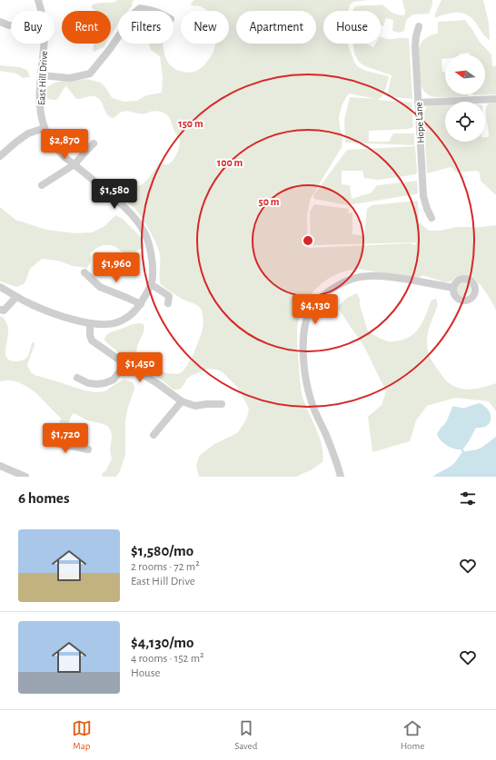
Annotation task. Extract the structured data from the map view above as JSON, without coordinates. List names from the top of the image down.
{
  "streets": {
    "street": ["East Hill Drive", "Hope Lane"]
  },
  "north": "left",
  "page": {
    "chip": [
      "Buy",
      "Rent",
      "Filters",
      "New",
      "Apartment",
      "House"
    ],
    "price": [
      "$2,870",
      "$1,580",
      "$1,960",
      "$4,130",
      "$1,450",
      "$1,720"
    ],
    "heading": "6 homes",
    "list": [
      {
        "name": "$1,580/mo",
        "note": "2 rooms · 72 m² · East Hill Drive"
      },
      {
        "name": "$4,130/mo",
        "note": "4 rooms · 152 m² · House"
      }
    ],
    "tabs": ["Map", "Saved", "Home"]
  },
  "rings": ["150 m", "100 m", "50 m"]
}
